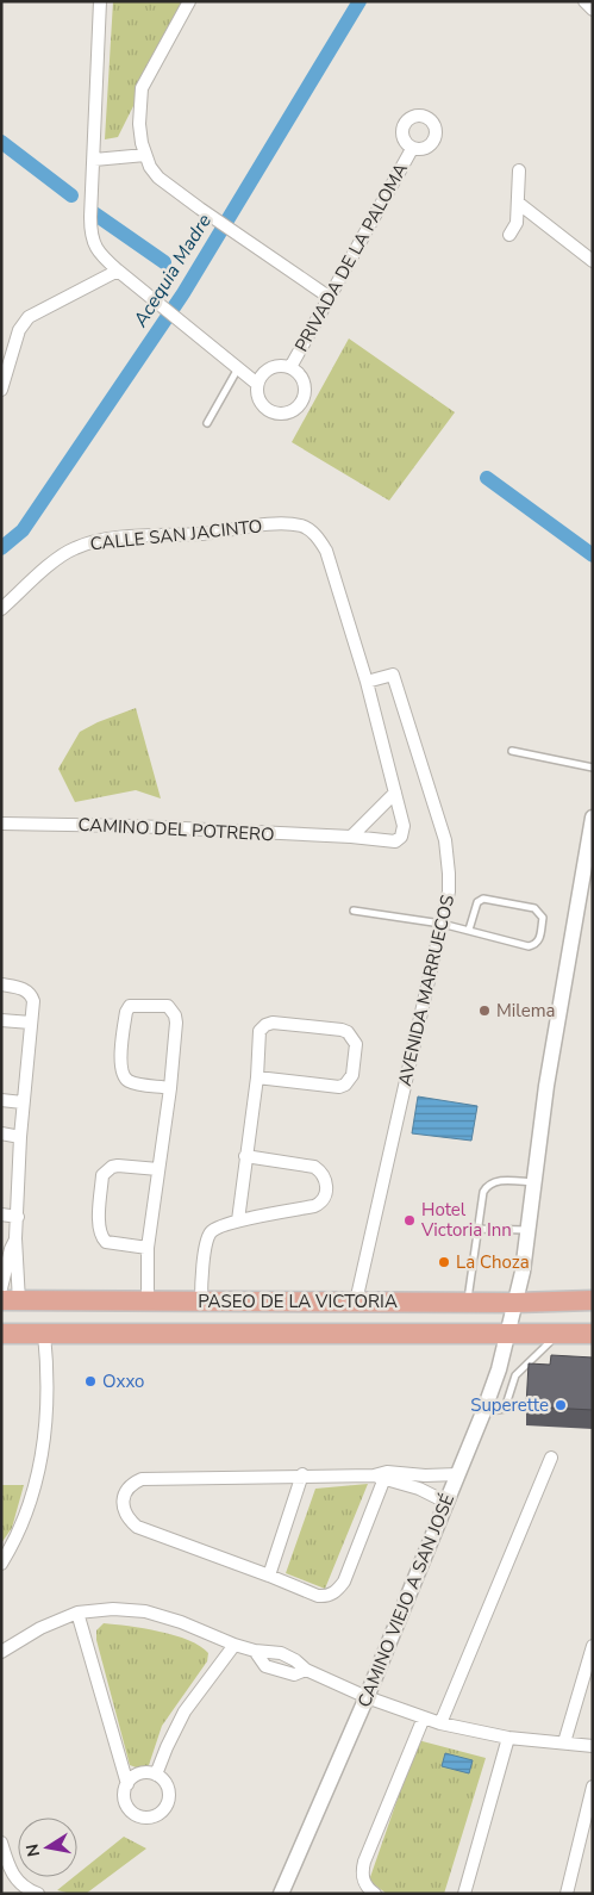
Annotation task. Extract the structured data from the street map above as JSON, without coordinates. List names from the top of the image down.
{
  "streets": {
    "main road": ["PASEO DE LA VICTORIA"],
    "street": [
      "PRIVADA DE LA PALOMA",
      "CALLE SAN JACINTO",
      "CAMINO DEL POTRERO",
      "AVENIDA MARRUECOS",
      "CAMINO VIEJO A SAN JOSÉ"
    ]
  },
  "crossings": [
    ["CALLE SAN JACINTO", "AVENIDA MARRUECOS"],
    ["AVENIDA MARRUECOS", "PASEO DE LA VICTORIA"],
    ["PASEO DE LA VICTORIA", "CAMINO VIEJO A SAN JOSÉ"]
  ],
  "water": ["Acequia Madre"],
  "places": [
    "Milema",
    "Hotel Victoria Inn",
    "La Choza",
    "Oxxo",
    "Superette"
  ],
  "north": "left"
}
